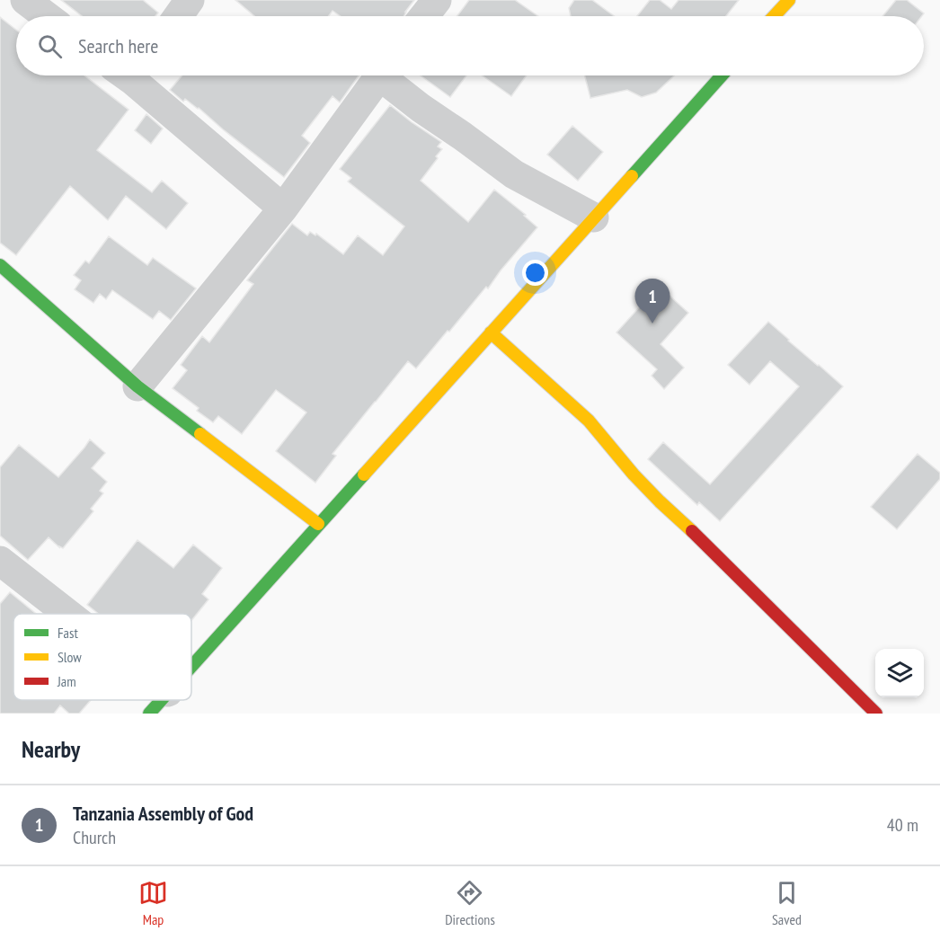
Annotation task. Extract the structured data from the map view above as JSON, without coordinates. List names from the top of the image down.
{
  "legend": ["Fast", "Slow", "Jam"],
  "page": {
    "search": "Search here",
    "pins": "1",
    "heading": "Nearby",
    "list": [
      {
        "mark": "1",
        "name": "Tanzania Assembly of God",
        "note": "Church",
        "value": "40 m"
      }
    ],
    "nav": ["Map", "Directions", "Saved"]
  }
}
